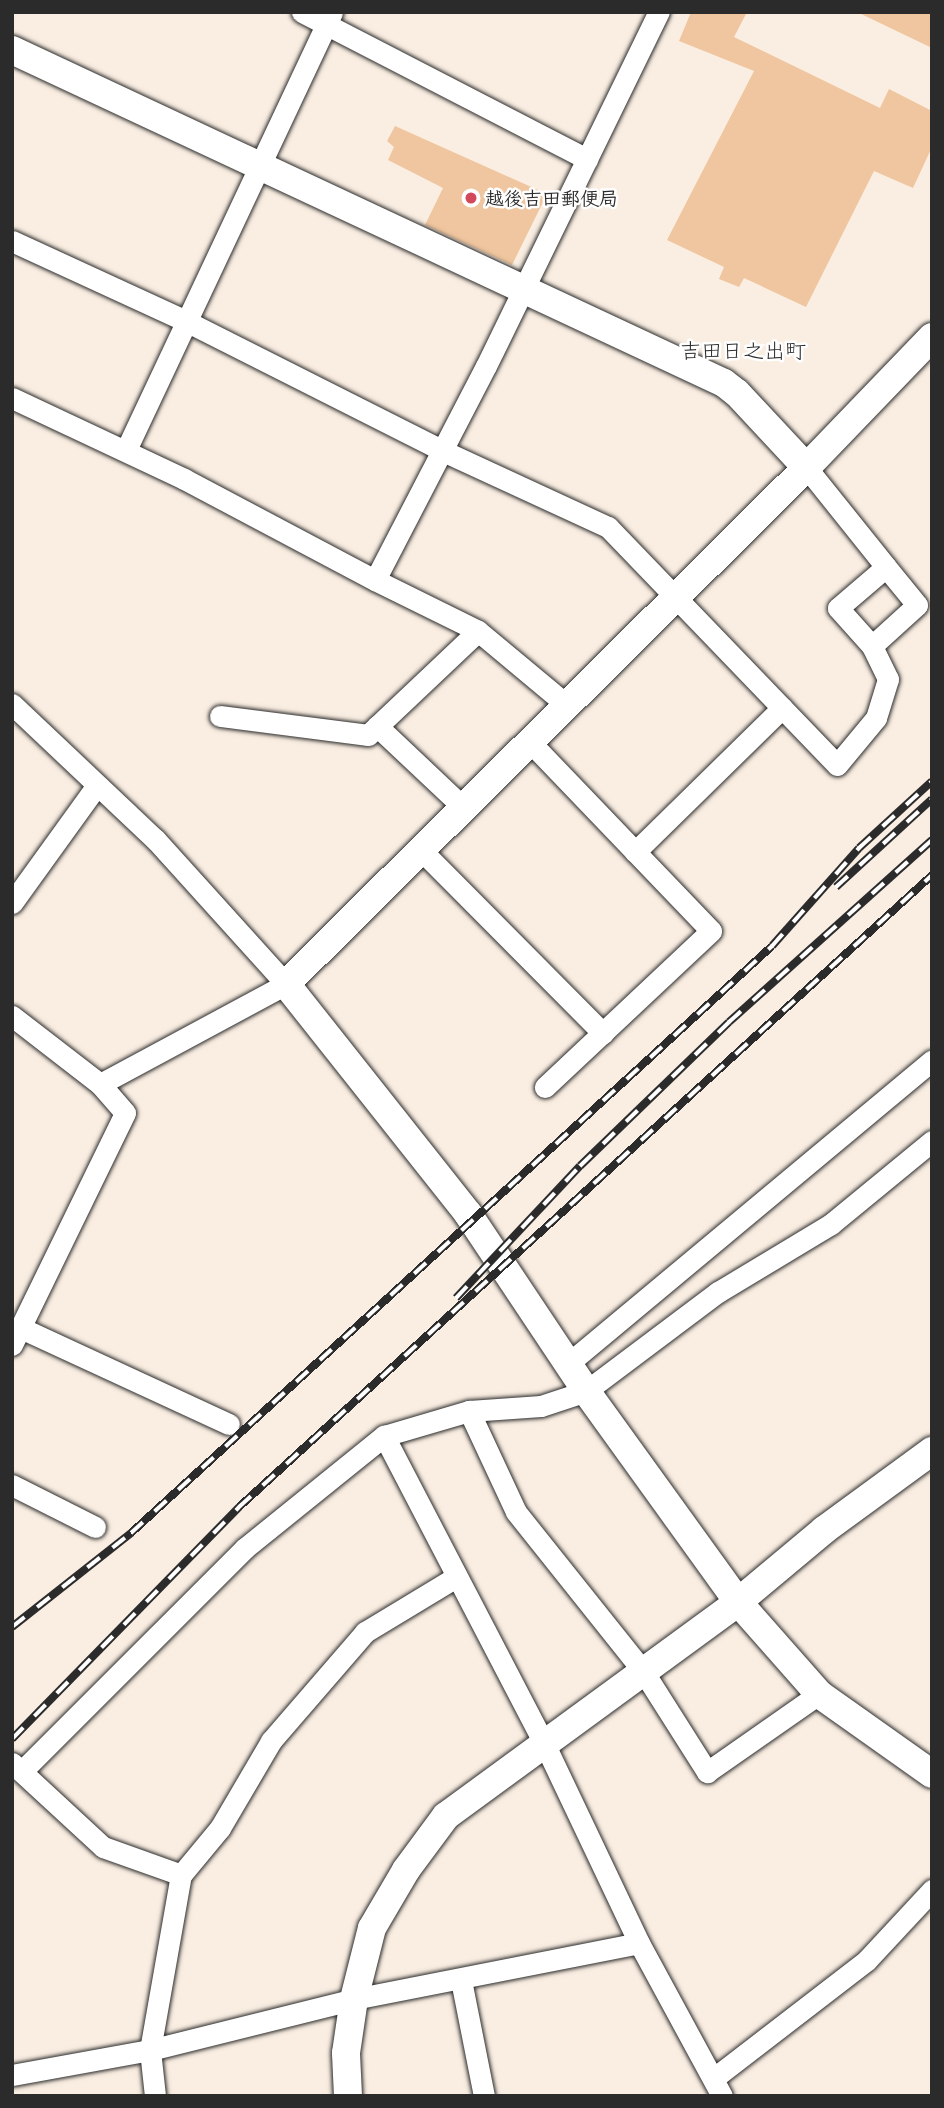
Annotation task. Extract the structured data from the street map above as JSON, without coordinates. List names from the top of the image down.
{
  "districts": ["吉田日之出町"],
  "places": ["越後吉田郵便局"]
}
